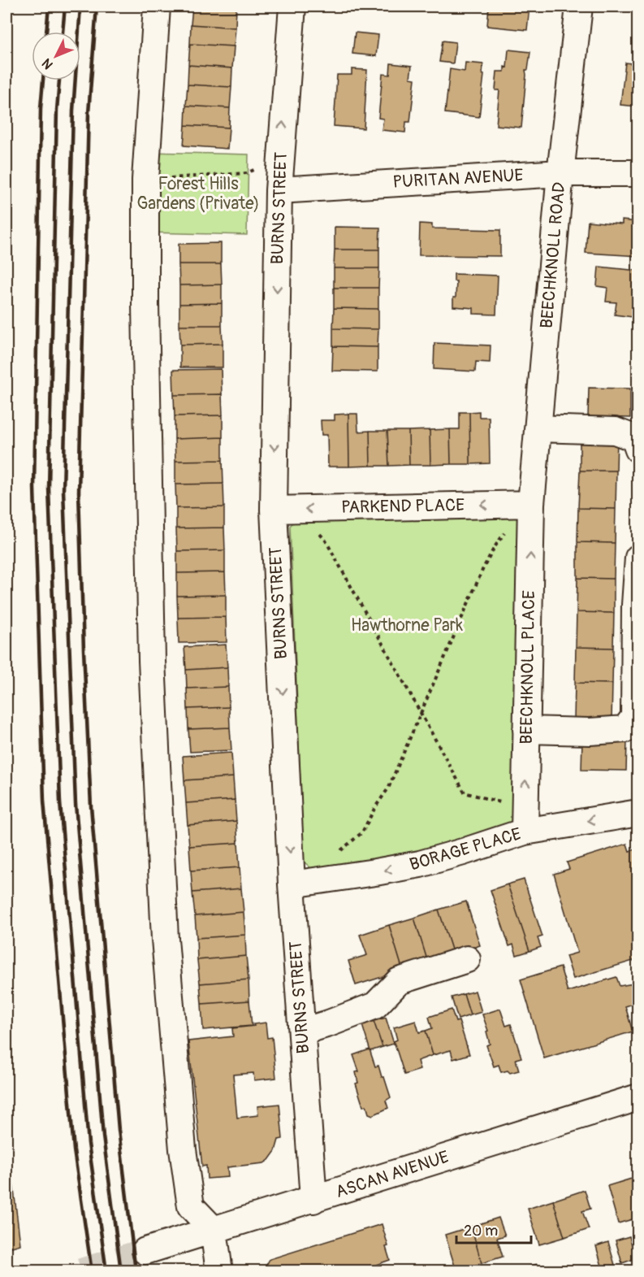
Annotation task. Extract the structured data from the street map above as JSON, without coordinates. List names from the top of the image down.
{
  "streets": {
    "street": [
      "PURITAN AVENUE",
      "BURNS STREET",
      "BEECHKNOLL ROAD",
      "PARKEND PLACE",
      "BEECHKNOLL PLACE",
      "BORAGE PLACE",
      "ASCAN AVENUE"
    ]
  },
  "crossings": [
    ["PURITAN AVENUE", "BURNS STREET"],
    ["PURITAN AVENUE", "BEECHKNOLL ROAD"],
    ["BURNS STREET", "PARKEND PLACE"],
    ["BURNS STREET", "BORAGE PLACE"],
    ["BURNS STREET", "ASCAN AVENUE"],
    ["BEECHKNOLL ROAD", "PARKEND PLACE"],
    ["BEECHKNOLL ROAD", "BEECHKNOLL PLACE"],
    ["PARKEND PLACE", "BEECHKNOLL PLACE"],
    ["BEECHKNOLL PLACE", "BORAGE PLACE"]
  ],
  "one_way": ["PARKEND PLACE", "BEECHKNOLL PLACE"],
  "parks": ["Forest Hills Gardens (Private)", "Hawthorne Park"],
  "scale_bar": "20 m",
  "north": "bottom left"
}
